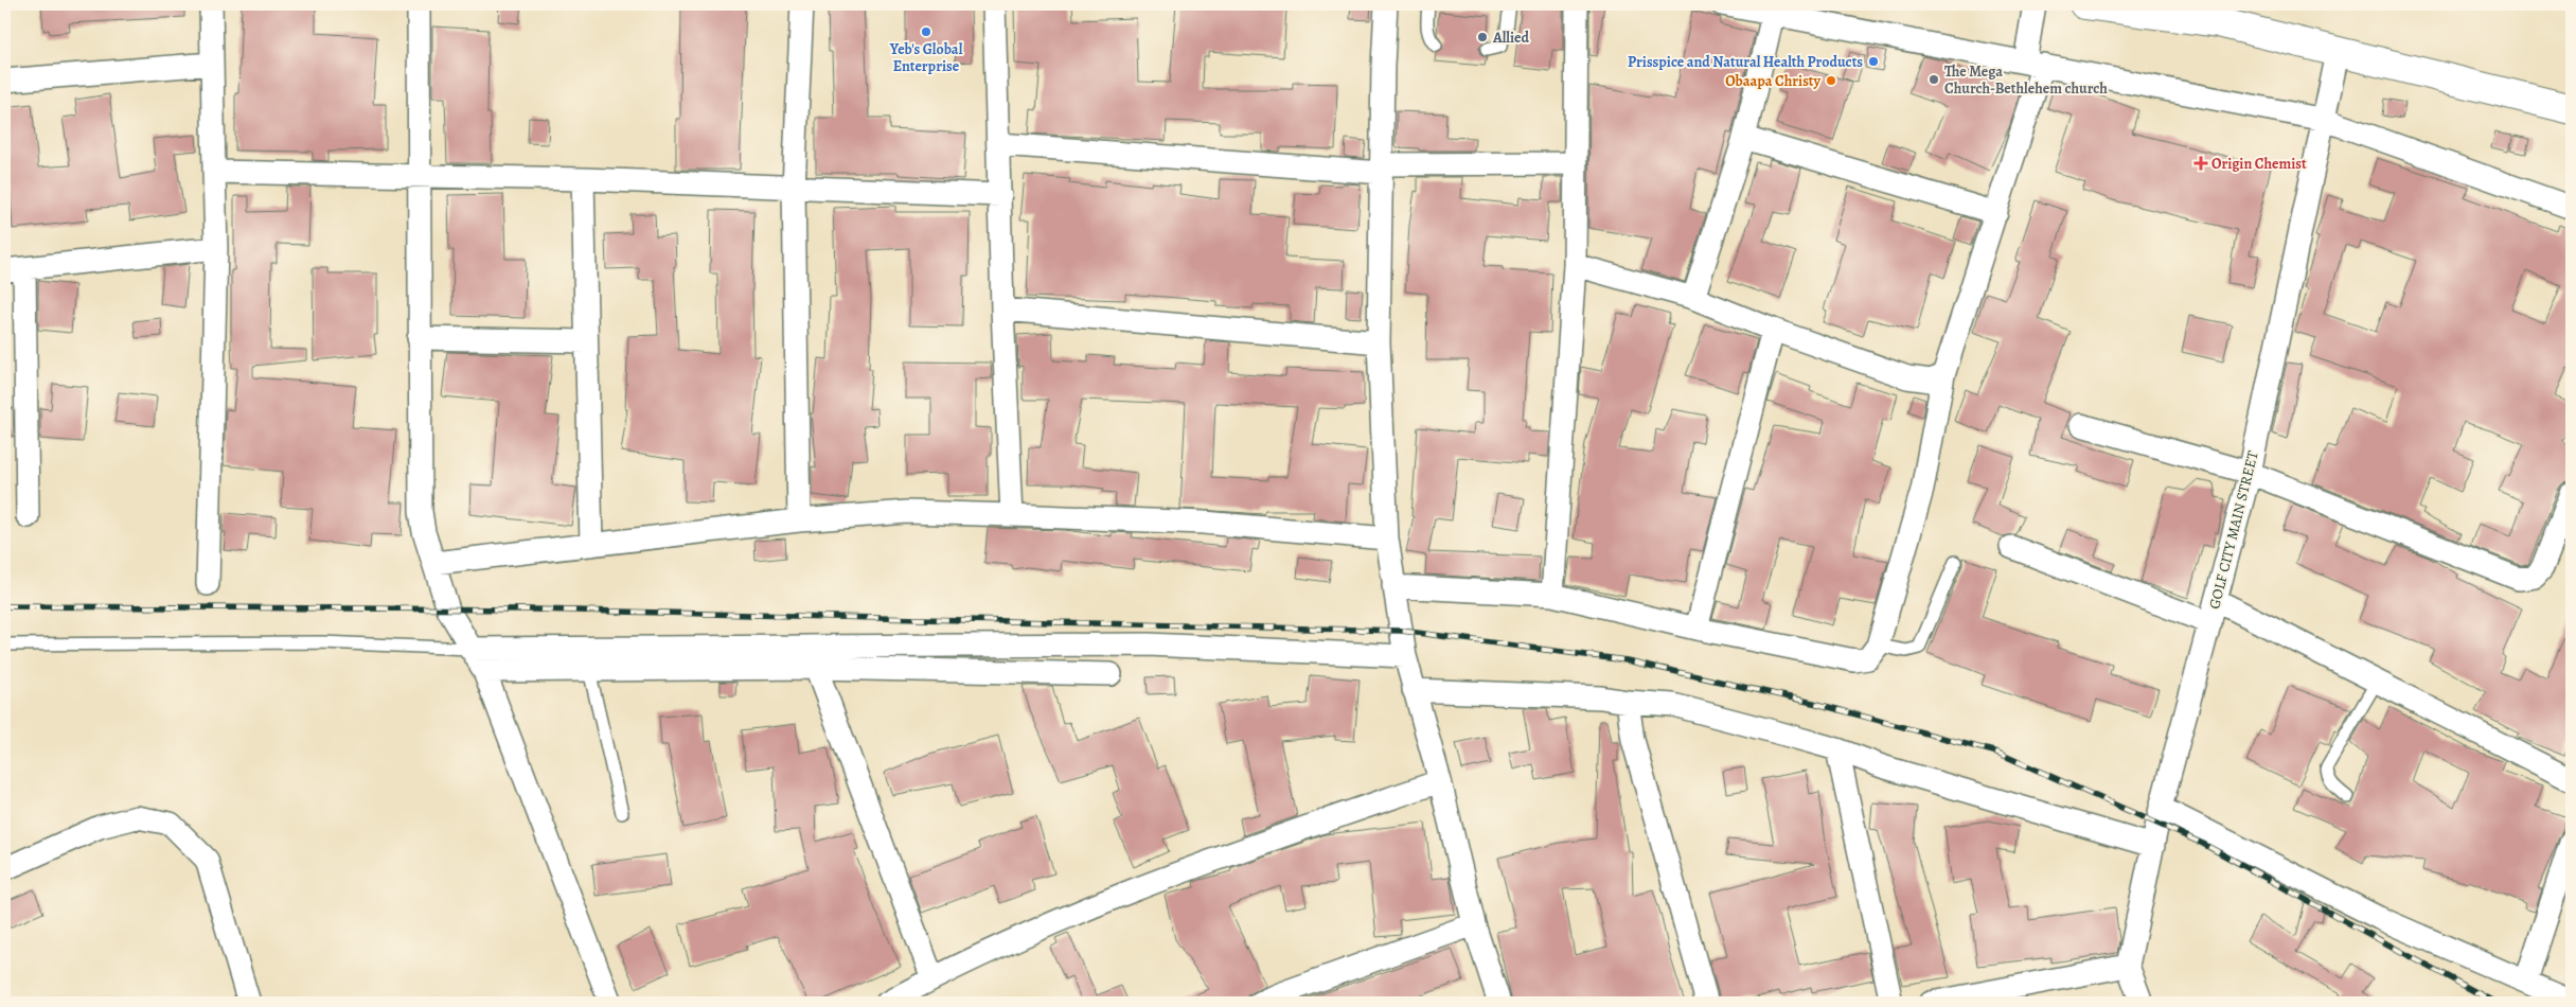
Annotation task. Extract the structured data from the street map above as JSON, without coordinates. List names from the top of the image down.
{
  "streets": {
    "street": ["GOLF CITY MAIN STREET"]
  },
  "places": {
    "other": [
      "Yeb's Global Enterprise",
      "Allied",
      "Prisspice and Natural Health Products",
      "The Mega Church-Bethlehem church",
      "Obaapa Christy"
    ],
    "health": ["Origin Chemist"]
  }
}
